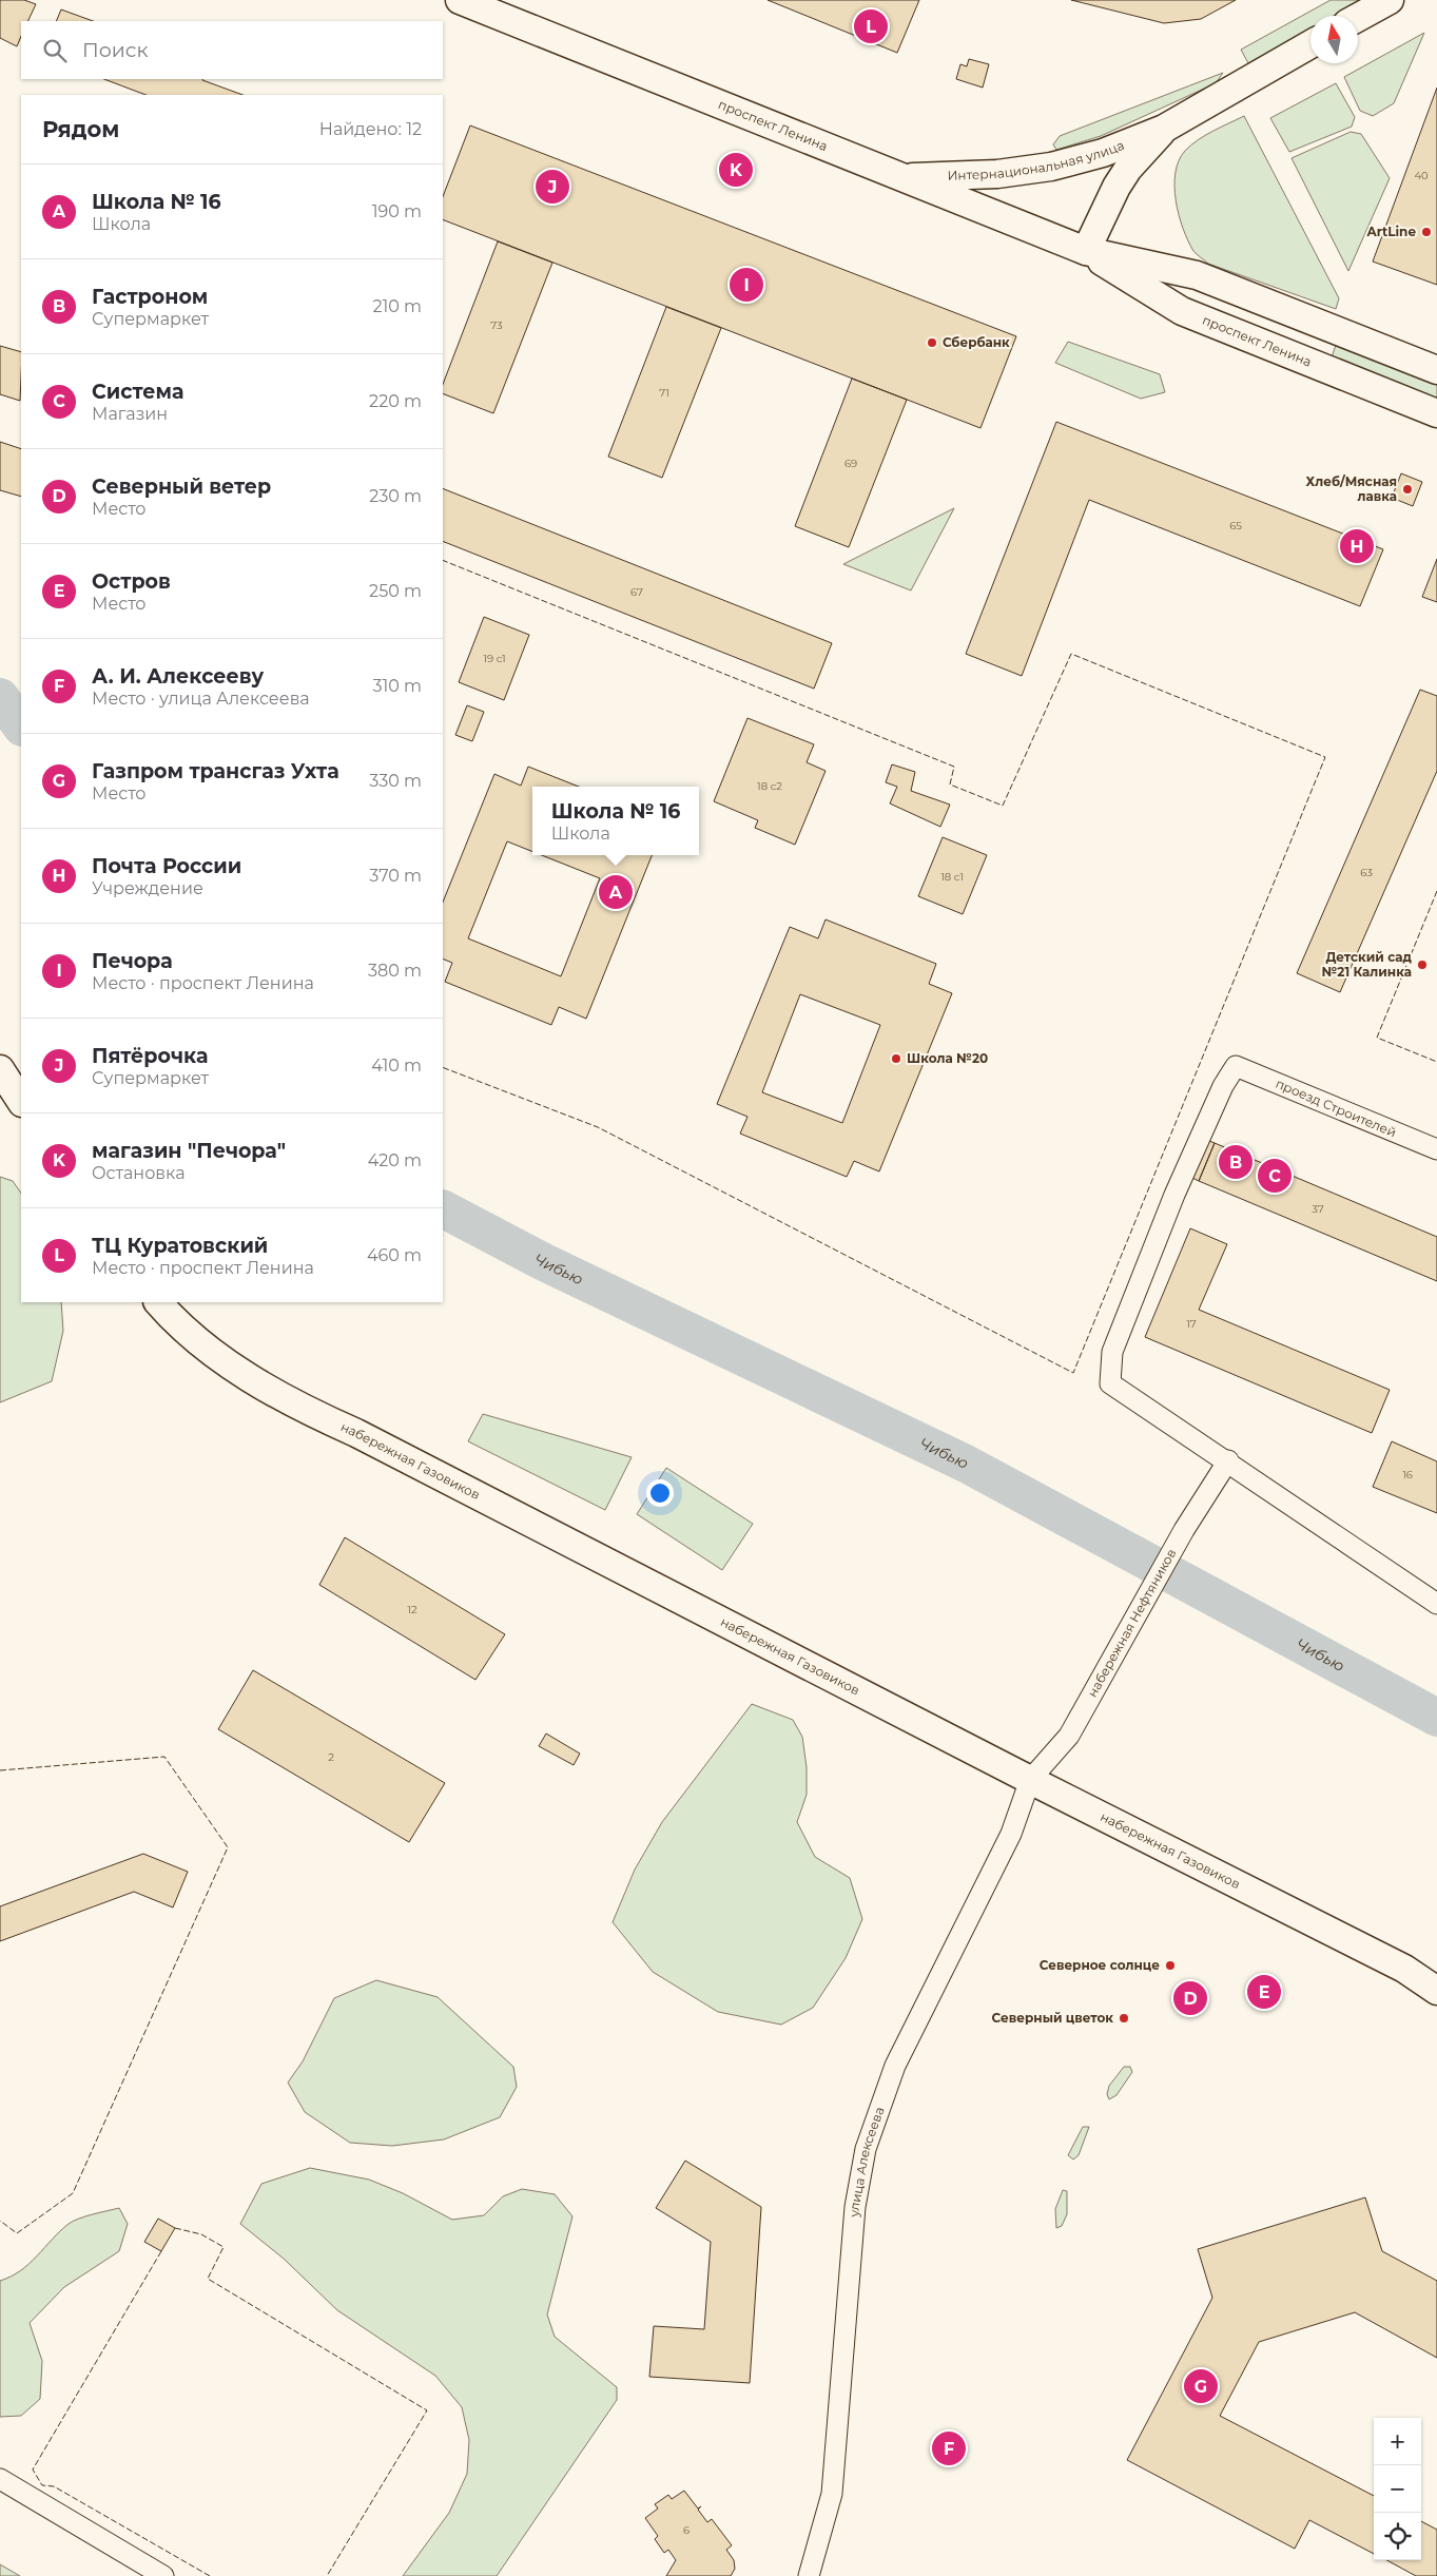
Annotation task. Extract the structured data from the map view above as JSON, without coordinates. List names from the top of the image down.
{
  "streets": {
    "main road": ["проспект Ленина", "Интернациональная улица", "набережная Газовиков"],
    "street": ["проезд Строителей", "набережная Нефтяников", "улица Алексеева"]
  },
  "crossings": [
    ["проспект Ленина", "Интернациональная улица"],
    ["проезд Строителей", "набережная Нефтяников"],
    ["набережная Газовиков", "набережная Нефтяников"],
    ["набережная Газовиков", "улица Алексеева"],
    ["набережная Нефтяников", "улица Алексеева"]
  ],
  "water": ["Чибью"],
  "places": [
    "ArtLine",
    "Сбербанк",
    "Хлеб/Мясная лавка",
    "Детский сад №21 Калинка",
    "Школа №20",
    "Северное солнце",
    "Северный цветок"
  ],
  "house_numbers": [
    "40",
    "73",
    "71",
    "69",
    "65",
    "67",
    "19 с1",
    "18 с2",
    "63",
    "18 с1",
    "37",
    "17",
    "16",
    "12",
    "2",
    "6"
  ],
  "north": "top",
  "page": {
    "pins": [
      "L",
      "K",
      "J",
      "I",
      "H",
      "A",
      "B",
      "C",
      "E",
      "D",
      "G",
      "F"
    ],
    "search": "Поиск",
    "heading": ["Рядом", "Найдено: 12"],
    "list": [
      {
        "mark": "A",
        "name": "Школа № 16",
        "note": "Школа",
        "value": "190 m"
      },
      {
        "mark": "B",
        "name": "Гастроном",
        "note": "Супермаркет",
        "value": "210 m"
      },
      {
        "mark": "C",
        "name": "Система",
        "note": "Магазин",
        "value": "220 m"
      },
      {
        "mark": "D",
        "name": "Северный ветер",
        "note": "Место",
        "value": "230 m"
      },
      {
        "mark": "E",
        "name": "Остров",
        "note": "Место",
        "value": "250 m"
      },
      {
        "mark": "F",
        "name": "А. И. Алексееву",
        "note": "Место · улица Алексеева",
        "value": "310 m"
      },
      {
        "mark": "G",
        "name": "Газпром трансгаз Ухта",
        "note": "Место",
        "value": "330 m"
      },
      {
        "mark": "H",
        "name": "Почта России",
        "note": "Учреждение",
        "value": "370 m"
      },
      {
        "mark": "I",
        "name": "Печора",
        "note": "Место · проспект Ленина",
        "value": "380 m"
      },
      {
        "mark": "J",
        "name": "Пятёрочка",
        "note": "Супермаркет",
        "value": "410 m"
      },
      {
        "mark": "K",
        "name": "магазин \"Печора\"",
        "note": "Остановка",
        "value": "420 m"
      },
      {
        "mark": "L",
        "name": "ТЦ Куратовский",
        "note": "Место · проспект Ленина",
        "value": "460 m"
      }
    ],
    "popup": ["Школа № 16", "Школа"],
    "map_buttons": ["+", "−"]
  }
}
